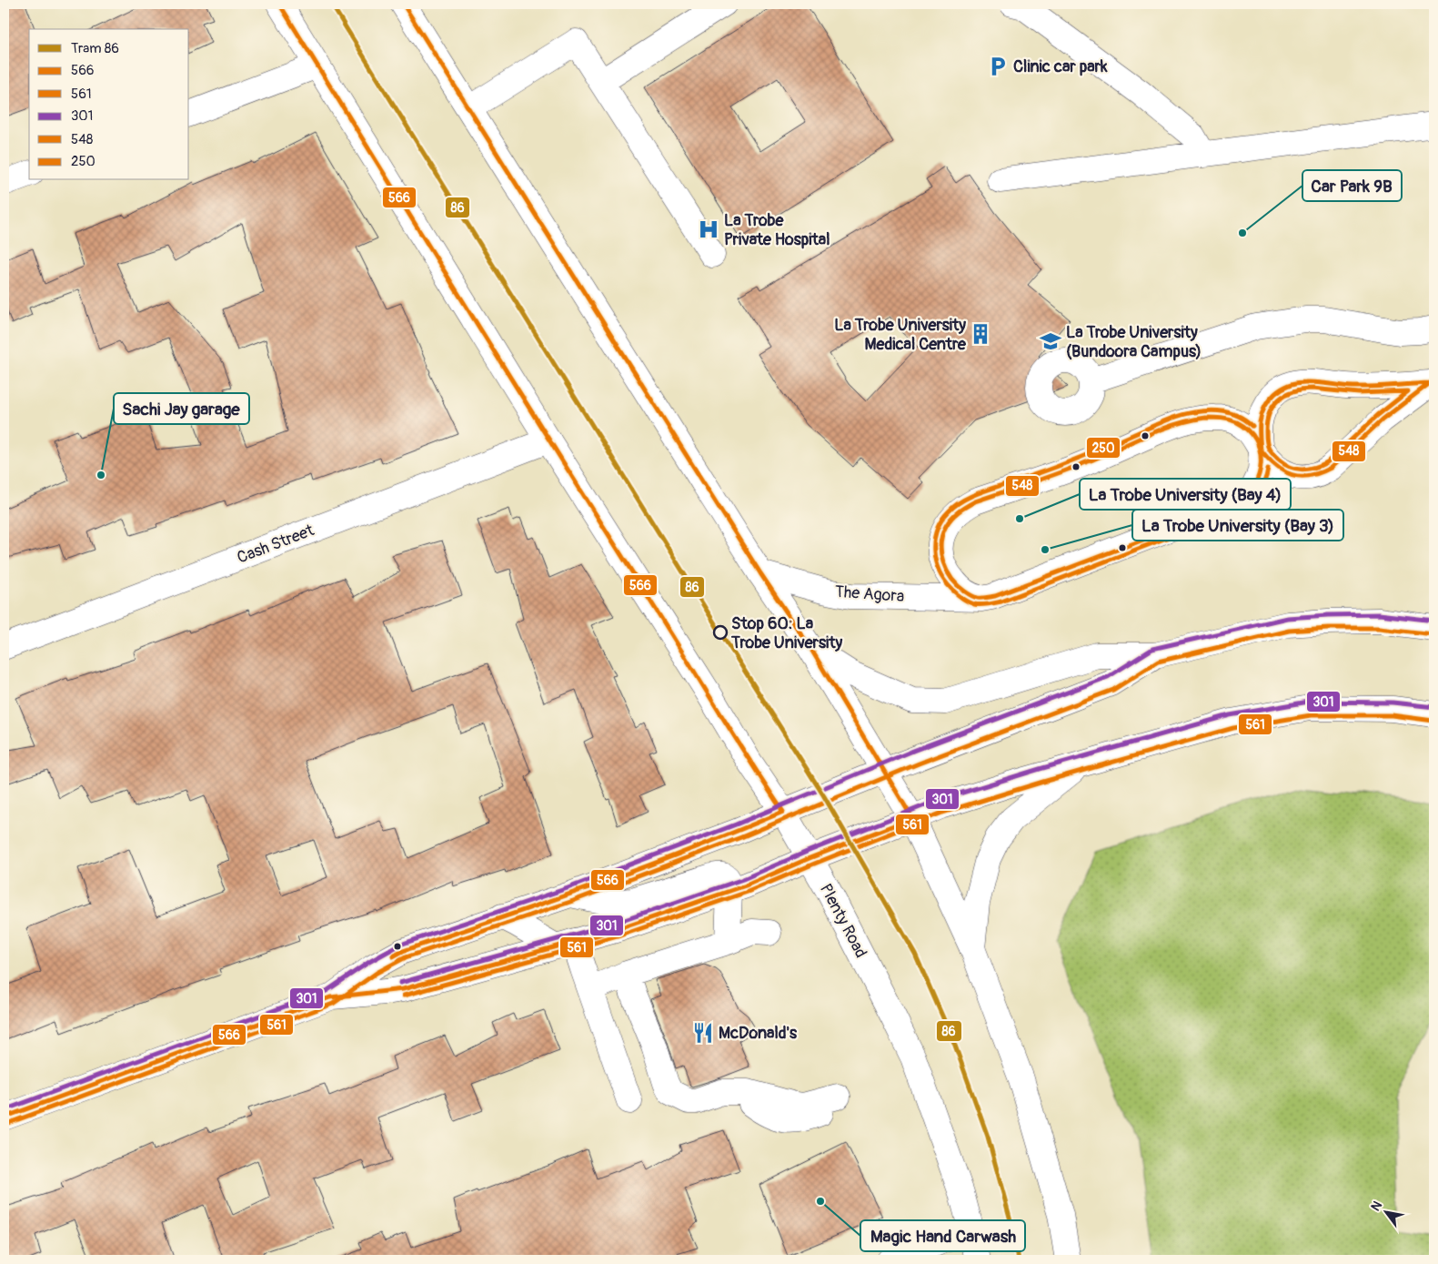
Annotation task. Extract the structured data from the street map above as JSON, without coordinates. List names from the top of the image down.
{
  "streets": {
    "main road": ["Cash Street", "The Agora", "Plenty Road"]
  },
  "crossings": [
    ["Cash Street", "Plenty Road"]
  ],
  "places": {
    "parking": ["Clinic car park"],
    "hospital": ["La Trobe Private Hospital"],
    "other": [
      "Car Park 9B",
      "Sachi Jay garage",
      "La Trobe University (Bay 4)",
      "La Trobe University (Bay 3)",
      "Stop 60: La Trobe University",
      "Magic Hand Carwash"
    ],
    "building": ["La Trobe University Medical Centre"],
    "school or university": ["La Trobe University (Bundoora Campus)"],
    "restaurant": ["McDonald's"]
  },
  "lines": [
    "tram line 86",
    "transit line 566",
    "transit line 548",
    "transit line 250",
    "transit line 301",
    "transit line 561"
  ],
  "legend": [
    "Tram 86",
    "566",
    "561",
    "301",
    "548",
    "250"
  ],
  "north": "top left"
}
